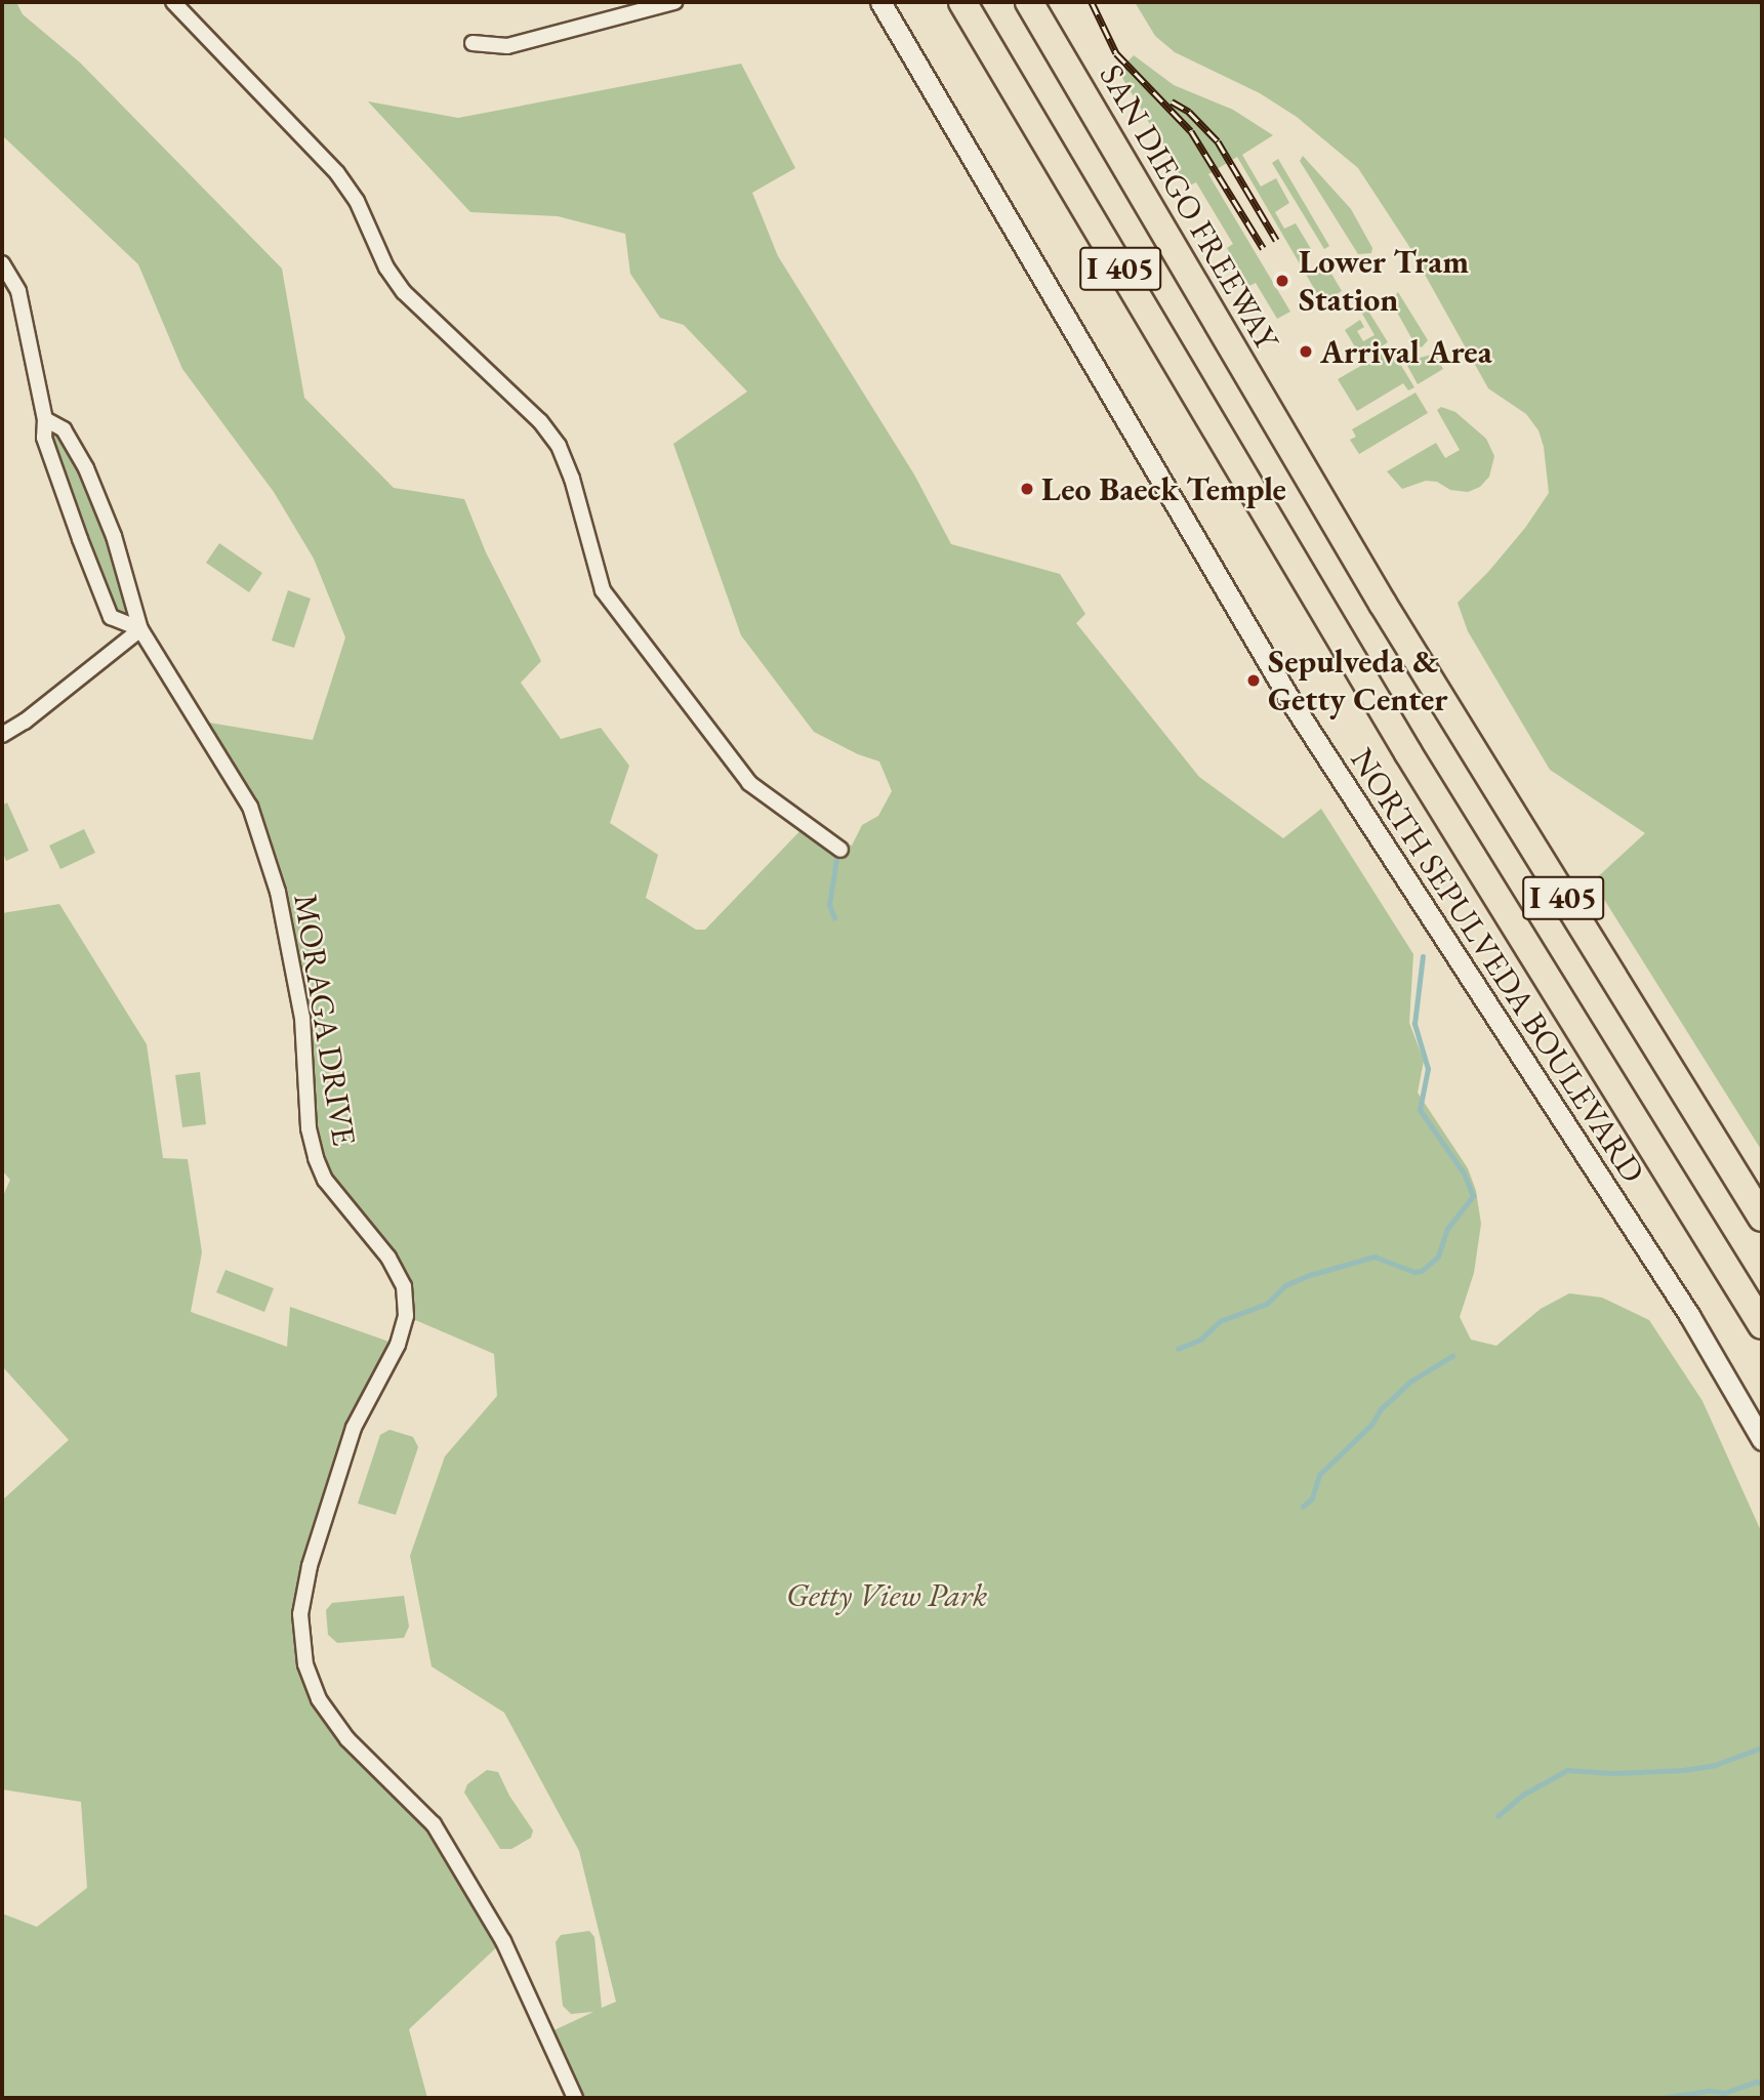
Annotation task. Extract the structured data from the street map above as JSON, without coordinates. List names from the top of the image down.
{
  "streets": {
    "highway": ["SAN DIEGO FREEWAY", "I 405"],
    "main road": ["NORTH SEPULVEDA BOULEVARD"],
    "street": ["MORAGA DRIVE"]
  },
  "parks": ["Getty View Park"],
  "places": [
    "Lower Tram Station",
    "Arrival Area",
    "Leo Baeck Temple",
    "Sepulveda & Getty Center"
  ]
}
